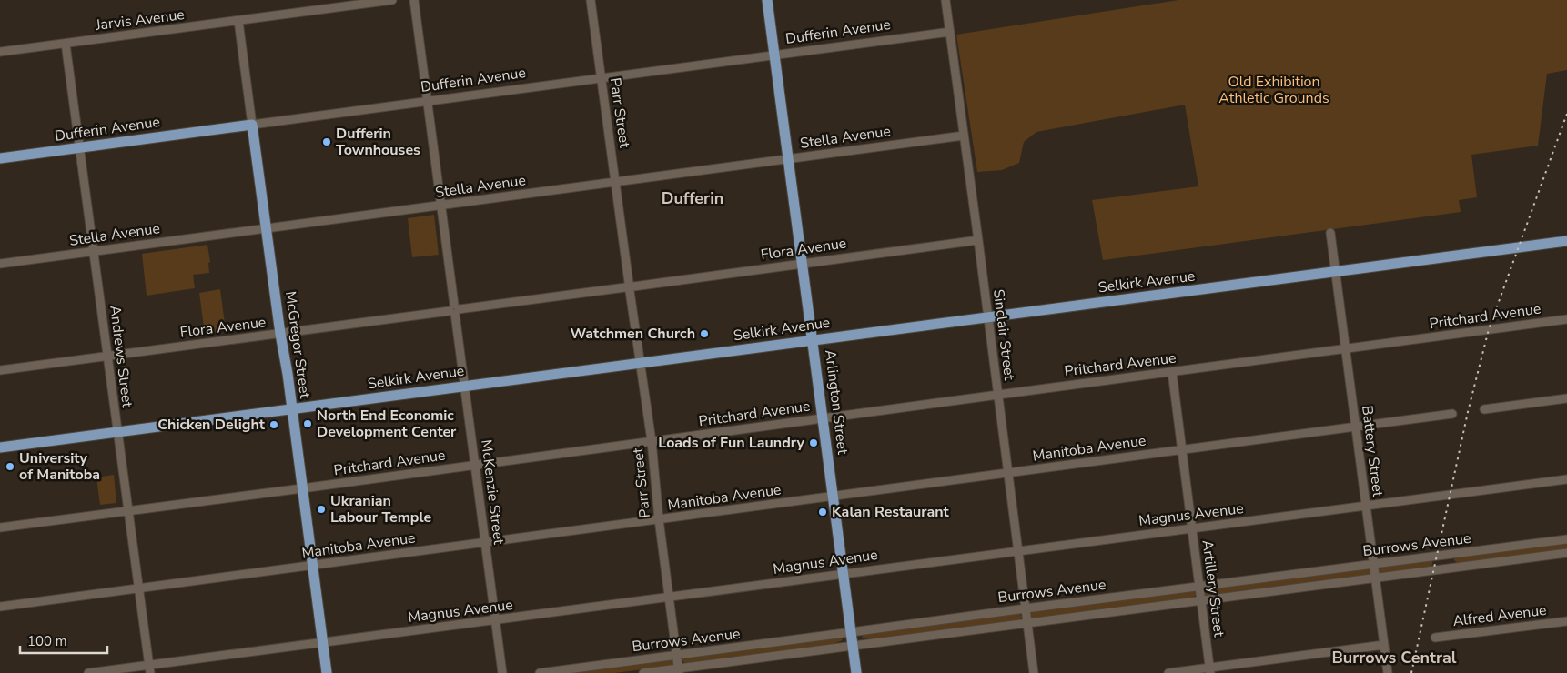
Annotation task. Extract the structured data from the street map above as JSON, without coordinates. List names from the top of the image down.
{
  "streets": {
    "main road": [
      "Dufferin Avenue",
      "Selkirk Avenue",
      "McGregor Street",
      "Arlington Street"
    ],
    "street": [
      "Jarvis Avenue",
      "Parr Street",
      "Stella Avenue",
      "Flora Avenue",
      "Pritchard Avenue",
      "Sinclair Street",
      "Andrews Street",
      "Manitoba Avenue",
      "Battery Street",
      "McKenzie Street",
      "Magnus Avenue",
      "Burrows Avenue",
      "Artillery Street",
      "Alfred Avenue"
    ]
  },
  "crossings": [
    ["Jarvis Avenue", "McGregor Street"],
    ["Jarvis Avenue", "Andrews Street"],
    ["Dufferin Avenue", "Parr Street"],
    ["Dufferin Avenue", "Sinclair Street"],
    ["Dufferin Avenue", "McGregor Street"],
    ["Dufferin Avenue", "Andrews Street"],
    ["Dufferin Avenue", "Arlington Street"],
    ["Dufferin Avenue", "McKenzie Street"],
    ["Parr Street", "Stella Avenue"],
    ["Parr Street", "Flora Avenue"],
    ["Parr Street", "Selkirk Avenue"],
    ["Parr Street", "Pritchard Avenue"],
    ["Parr Street", "Manitoba Avenue"],
    ["Parr Street", "Magnus Avenue"],
    ["Parr Street", "Burrows Avenue"],
    ["Stella Avenue", "Sinclair Street"],
    ["Stella Avenue", "McGregor Street"],
    ["Stella Avenue", "Andrews Street"],
    ["Stella Avenue", "Arlington Street"],
    ["Stella Avenue", "McKenzie Street"],
    ["Flora Avenue", "Sinclair Street"],
    ["Flora Avenue", "McGregor Street"],
    ["Flora Avenue", "Andrews Street"],
    ["Flora Avenue", "Arlington Street"],
    ["Flora Avenue", "McKenzie Street"],
    ["Selkirk Avenue", "Sinclair Street"],
    ["Selkirk Avenue", "McGregor Street"],
    ["Selkirk Avenue", "Andrews Street"],
    ["Selkirk Avenue", "Arlington Street"],
    ["Selkirk Avenue", "Battery Street"],
    ["Selkirk Avenue", "McKenzie Street"],
    ["Pritchard Avenue", "Sinclair Street"],
    ["Pritchard Avenue", "McGregor Street"],
    ["Pritchard Avenue", "Andrews Street"],
    ["Pritchard Avenue", "Arlington Street"],
    ["Pritchard Avenue", "Battery Street"],
    ["Pritchard Avenue", "McKenzie Street"],
    ["Pritchard Avenue", "Artillery Street"],
    ["Sinclair Street", "Manitoba Avenue"],
    ["Sinclair Street", "Magnus Avenue"],
    ["Sinclair Street", "Burrows Avenue"],
    ["McGregor Street", "Manitoba Avenue"],
    ["McGregor Street", "Magnus Avenue"],
    ["Andrews Street", "Manitoba Avenue"],
    ["Andrews Street", "Magnus Avenue"],
    ["Arlington Street", "Manitoba Avenue"],
    ["Arlington Street", "Magnus Avenue"],
    ["Arlington Street", "Burrows Avenue"],
    ["Manitoba Avenue", "Battery Street"],
    ["Manitoba Avenue", "McKenzie Street"],
    ["Manitoba Avenue", "Artillery Street"],
    ["Battery Street", "Magnus Avenue"],
    ["Battery Street", "Burrows Avenue"],
    ["McKenzie Street", "Magnus Avenue"],
    ["Magnus Avenue", "Artillery Street"],
    ["Burrows Avenue", "Artillery Street"]
  ],
  "districts": ["Dufferin", "Burrows Central"],
  "parks": ["Old Exhibition Athletic Grounds"],
  "places": [
    "Dufferin Townhouses",
    "Watchmen Church",
    "North End Economic Development Center",
    "Chicken Delight",
    "Loads of Fun Laundry",
    "University of Manitoba",
    "Ukranian Labour Temple",
    "Kalan Restaurant"
  ],
  "scale_bar": "100 m"
}
